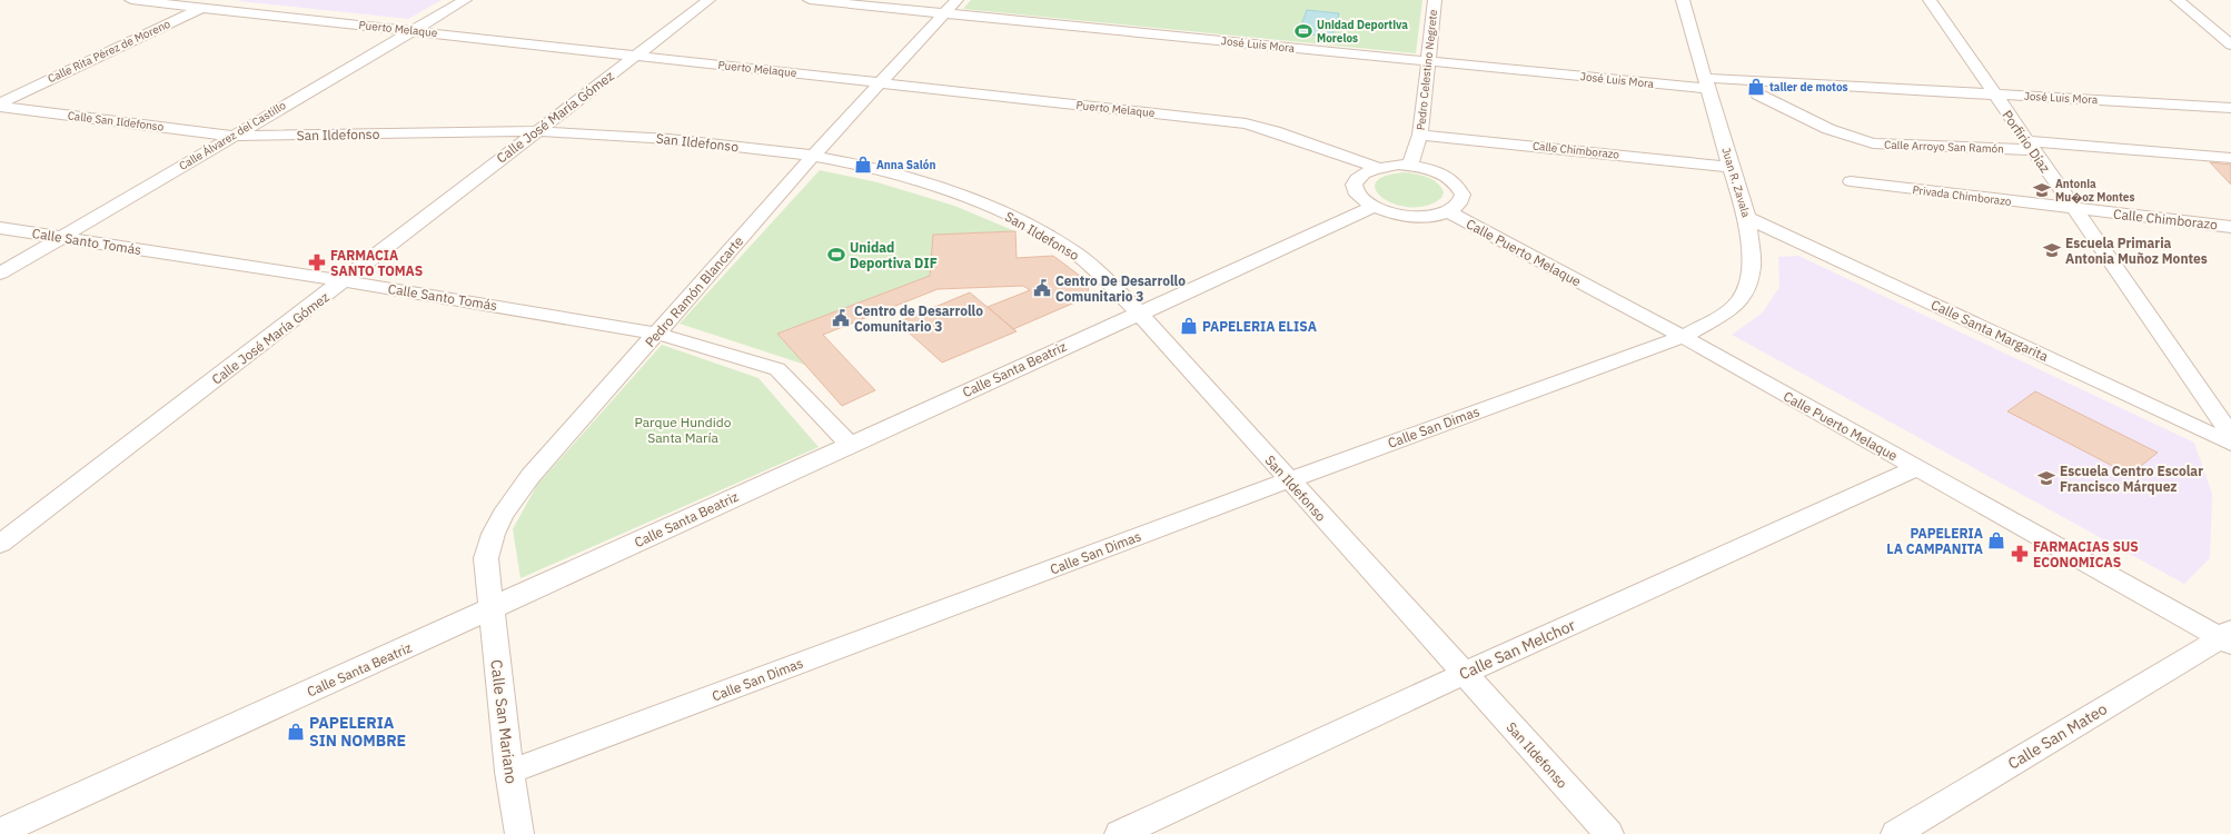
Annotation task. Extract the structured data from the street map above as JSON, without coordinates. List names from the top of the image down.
{
  "streets": {
    "street": [
      "Puerto Melaque",
      "José Luis Mora",
      "Calle Rita Pérez de Moreno",
      "Pedro Celestino Negrete",
      "Calle José María Gómez",
      "Calle San Ildefonso",
      "San Ildefonso",
      "Calle Álvarez del Castillo",
      "Porfirio Díaz",
      "Calle Arroyo San Ramón",
      "Calle Chimborazo",
      "Juan R. Zavala",
      "Privada Chimborazo",
      "Calle Santo Tomás",
      "Calle Puerto Melaque",
      "Pedro Ramón Blancarte",
      "Calle Santa Margarita",
      "Calle Santa Beatriz",
      "Calle San Dimas",
      "Calle San Melchor",
      "Calle San Mariano",
      "Calle San Mateo"
    ]
  },
  "crossings": [
    ["Puerto Melaque", "Calle Rita Pérez de Moreno"],
    ["Puerto Melaque", "Calle José María Gómez"],
    ["Puerto Melaque", "Calle Álvarez del Castillo"],
    ["Puerto Melaque", "Pedro Ramón Blancarte"],
    ["José Luis Mora", "Pedro Celestino Negrete"],
    ["José Luis Mora", "Porfirio Díaz"],
    ["José Luis Mora", "Juan R. Zavala"],
    ["José Luis Mora", "Pedro Ramón Blancarte"],
    ["Pedro Celestino Negrete", "Calle Chimborazo"],
    ["Calle José María Gómez", "San Ildefonso"],
    ["Calle José María Gómez", "Calle Santo Tomás"],
    ["Calle San Ildefonso", "San Ildefonso"],
    ["Calle San Ildefonso", "Calle Álvarez del Castillo"],
    ["San Ildefonso", "Calle Álvarez del Castillo"],
    ["San Ildefonso", "Pedro Ramón Blancarte"],
    ["San Ildefonso", "Calle Santa Beatriz"],
    ["San Ildefonso", "Calle San Dimas"],
    ["San Ildefonso", "Calle San Melchor"],
    ["Calle Álvarez del Castillo", "Calle Santo Tomás"],
    ["Porfirio Díaz", "Calle Arroyo San Ramón"],
    ["Porfirio Díaz", "Calle Chimborazo"],
    ["Porfirio Díaz", "Privada Chimborazo"],
    ["Calle Chimborazo", "Juan R. Zavala"],
    ["Calle Chimborazo", "Privada Chimborazo"],
    ["Juan R. Zavala", "Calle Puerto Melaque"],
    ["Juan R. Zavala", "Calle Santa Margarita"],
    ["Juan R. Zavala", "Calle San Dimas"],
    ["Calle Santo Tomás", "Pedro Ramón Blancarte"],
    ["Calle Santo Tomás", "Calle Santa Beatriz"],
    ["Calle Puerto Melaque", "Calle San Dimas"],
    ["Calle Puerto Melaque", "Calle San Melchor"],
    ["Calle Puerto Melaque", "Calle San Mateo"],
    ["Pedro Ramón Blancarte", "Calle Santa Beatriz"],
    ["Pedro Ramón Blancarte", "Calle San Mariano"],
    ["Calle Santa Beatriz", "Calle San Mariano"],
    ["Calle San Dimas", "Calle San Mariano"]
  ],
  "parks": ["Parque Hundido Santa María"],
  "places": {
    "sports": ["Unidad Deportiva Morelos", "Unidad Deportiva DIF"],
    "shop": [
      "taller de motos",
      "Anna Salón",
      "PAPELERIA ELISA",
      "PAPELERIA LA CAMPANITA",
      "PAPELERIA SIN NOMBRE"
    ],
    "school or university": ["Antonia Mu�oz Montes", "Escuela Primaria Antonia Muñoz Montes", "Escuela Centro Escolar Francisco Márquez"],
    "pharmacy": ["FARMACIA SANTO TOMAS", "FARMACIAS SUS ECONOMICAS"],
    "public building": ["Centro De Desarrollo Comunitario 3", "Centro de Desarrollo Comunitario 3"]
  }
}
